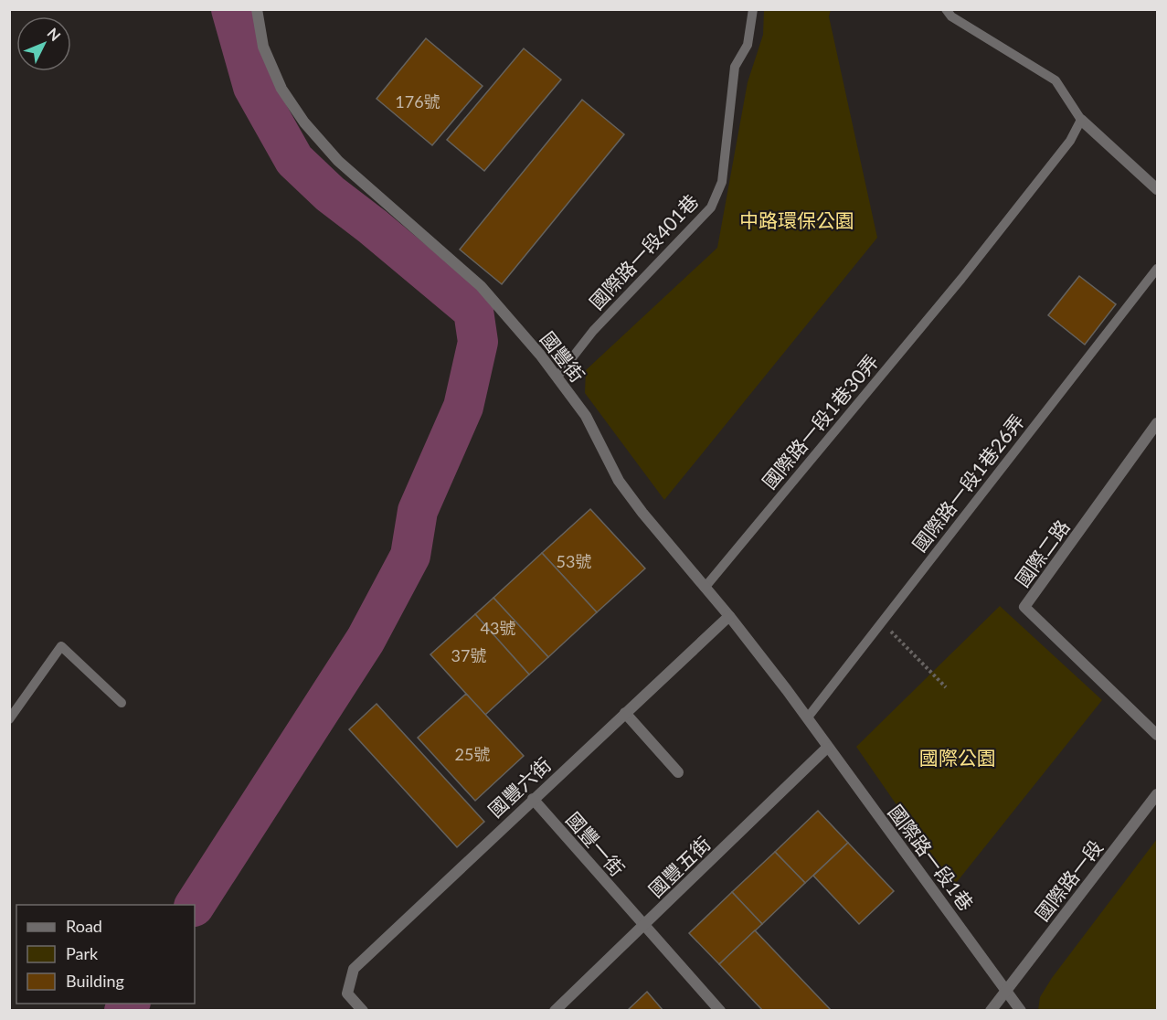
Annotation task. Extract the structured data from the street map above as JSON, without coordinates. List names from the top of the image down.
{
  "streets": {
    "street": [
      "國豐街",
      "國際二路",
      "國豐六街",
      "國豐一街",
      "國際路一段1巷",
      "國豐五街",
      "國際路一段"
    ],
    "lane": ["國際路一段401巷", "國際路一段1巷30弄", "國際路一段1巷26弄"]
  },
  "crossings": [
    ["國際路一段401巷", "國豐街"],
    ["國豐街", "國際路一段1巷30弄"],
    ["國豐街", "國際路一段1巷26弄"],
    ["國豐街", "國豐六街"],
    ["國豐街", "國際路一段1巷"],
    ["國豐街", "國豐五街"],
    ["國豐六街", "國豐一街"],
    ["國豐一街", "國豐五街"],
    ["國際路一段1巷", "國豐五街"],
    ["國際路一段1巷", "國際路一段"]
  ],
  "parks": ["中路環保公園", "國際公園"],
  "house_numbers": [
    "176號",
    "53號",
    "43號",
    "37號",
    "25號"
  ],
  "legend": ["Road", "Park", "Building"],
  "north": "top right"
}
